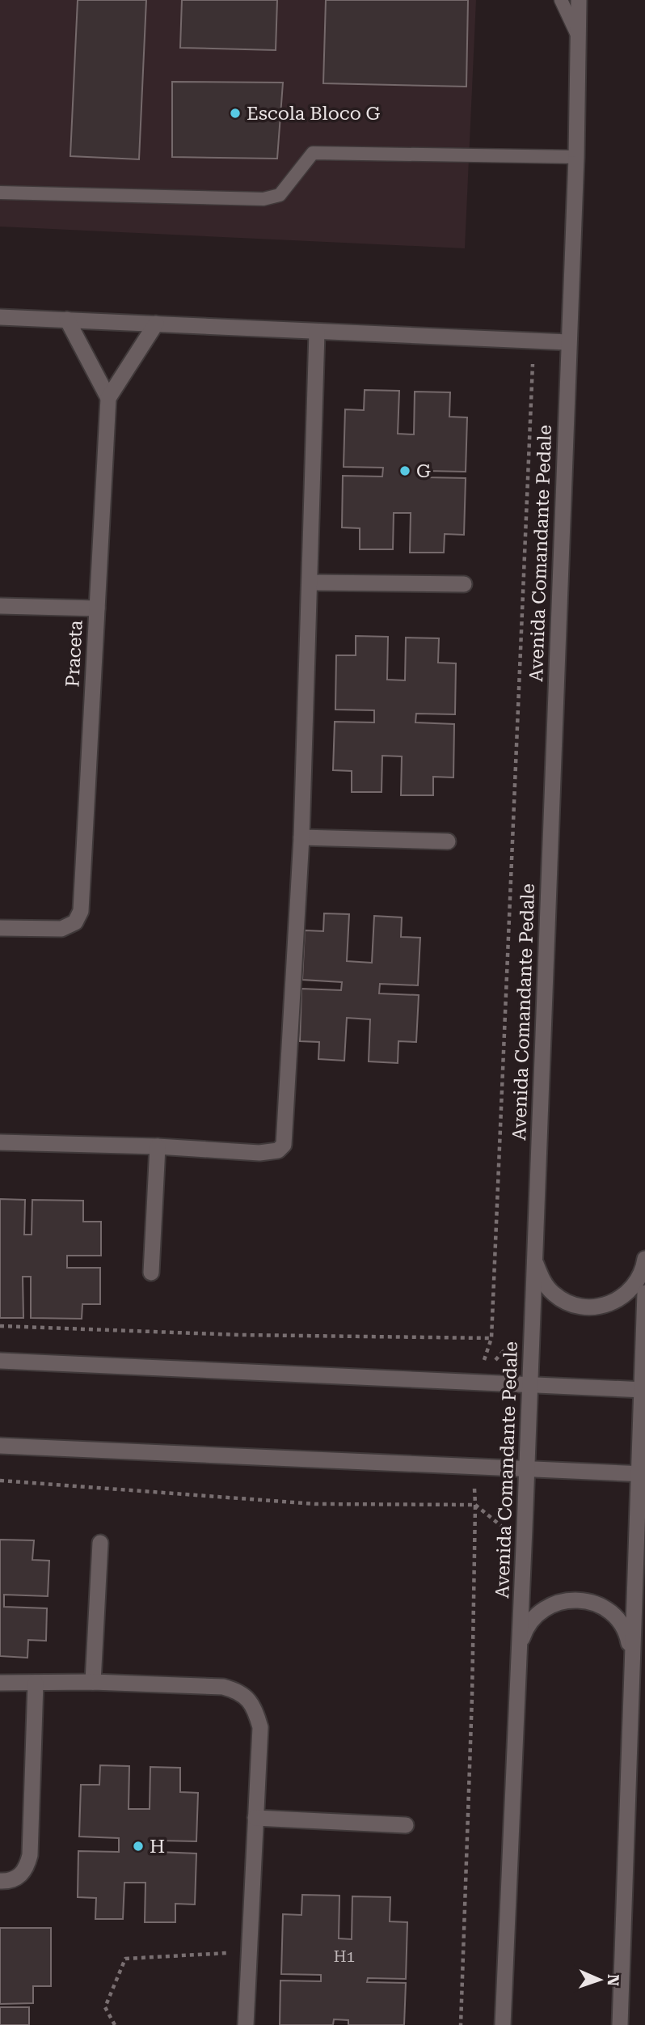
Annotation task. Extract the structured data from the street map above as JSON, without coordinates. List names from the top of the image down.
{
  "streets": {
    "street": ["Avenida Comandante Pedale", "Praceta"]
  },
  "places": ["Escola Bloco G", "G", "H"],
  "house_numbers": ["H1"],
  "north": "right"
}
